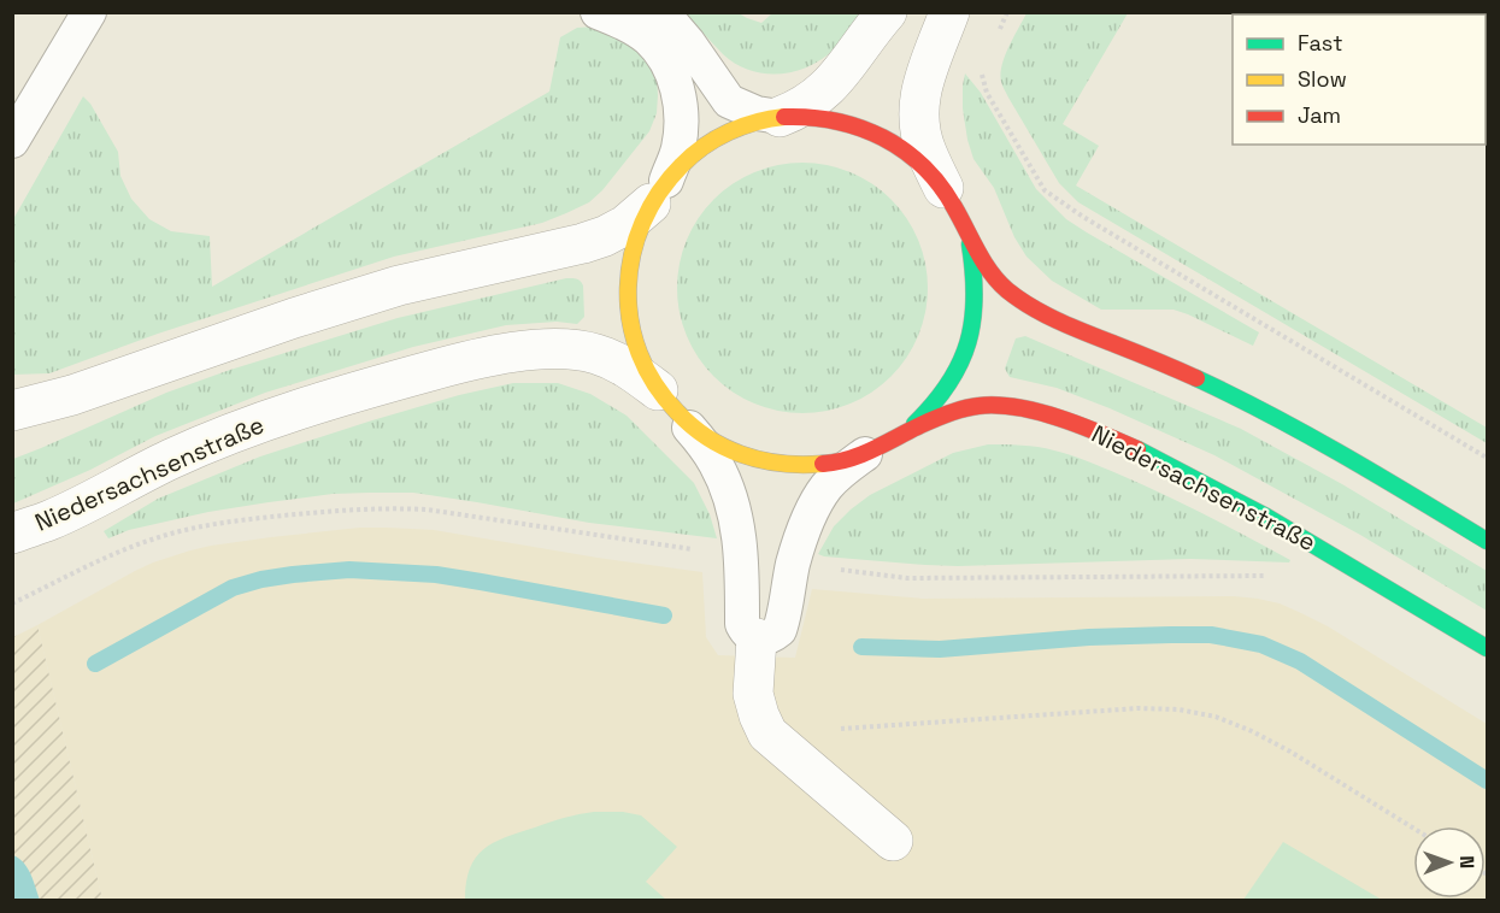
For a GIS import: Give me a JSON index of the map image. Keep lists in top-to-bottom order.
{
  "streets": {
    "main road": ["Niedersachsenstraße"]
  },
  "legend": ["Fast", "Slow", "Jam"],
  "north": "right"
}
